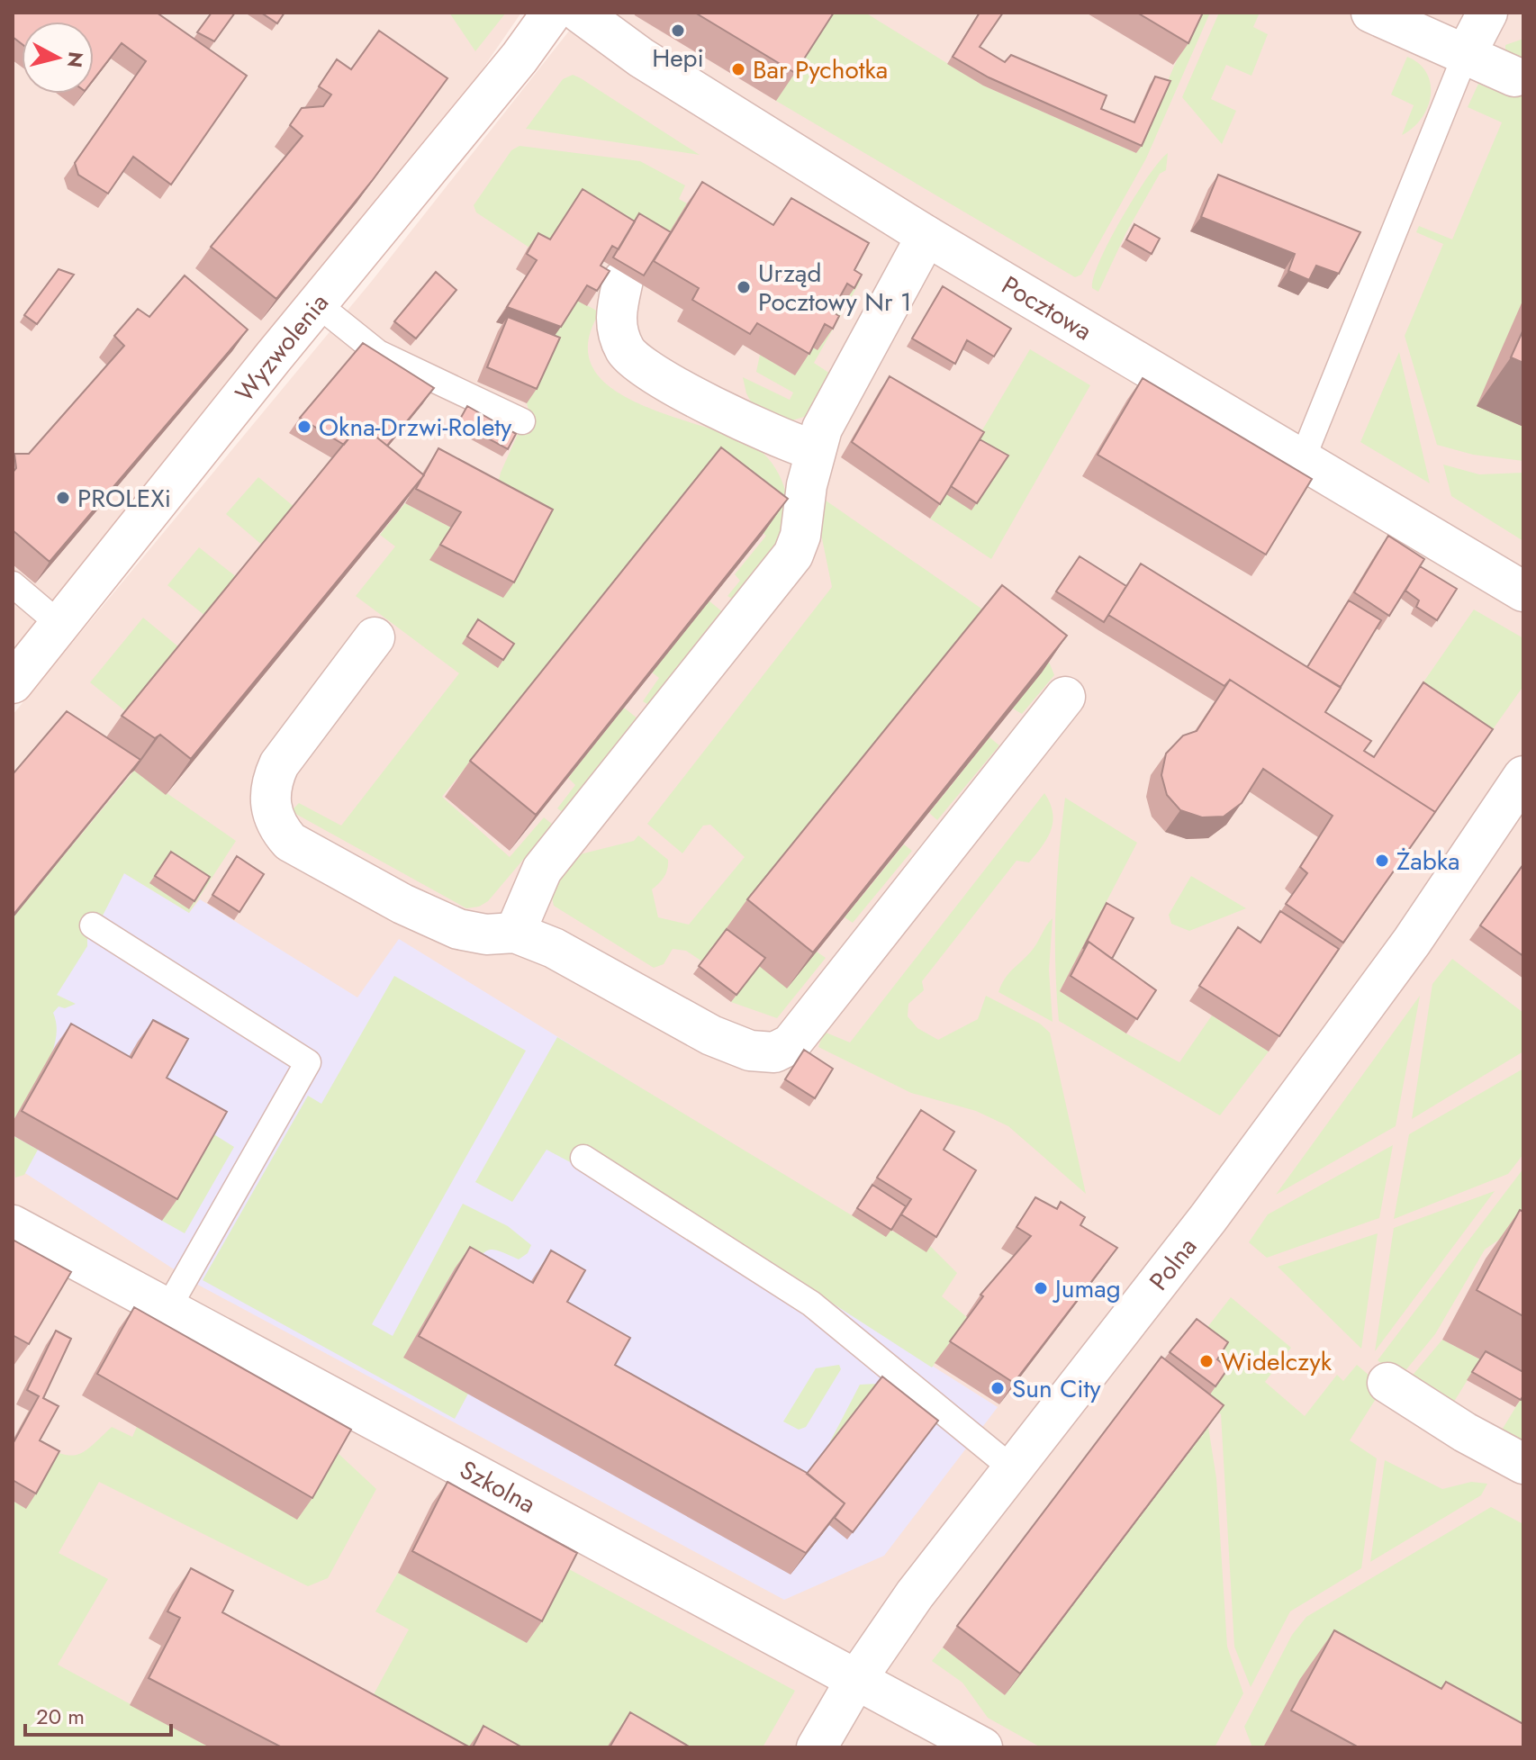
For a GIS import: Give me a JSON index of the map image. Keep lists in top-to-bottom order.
{
  "streets": {
    "street": [
      "Pocztowa",
      "Wyzwolenia",
      "Polna",
      "Szkolna"
    ]
  },
  "crossings": [
    ["Polna", "Szkolna"]
  ],
  "places": [
    "Hepi",
    "Bar Pychotka",
    "Urząd Pocztowy Nr 1",
    "Okna-Drzwi-Rolety",
    "PROLEXi",
    "Żabka",
    "Jumag",
    "Widelczyk",
    "Sun City"
  ],
  "scale_bar": "20 m",
  "north": "right"
}
